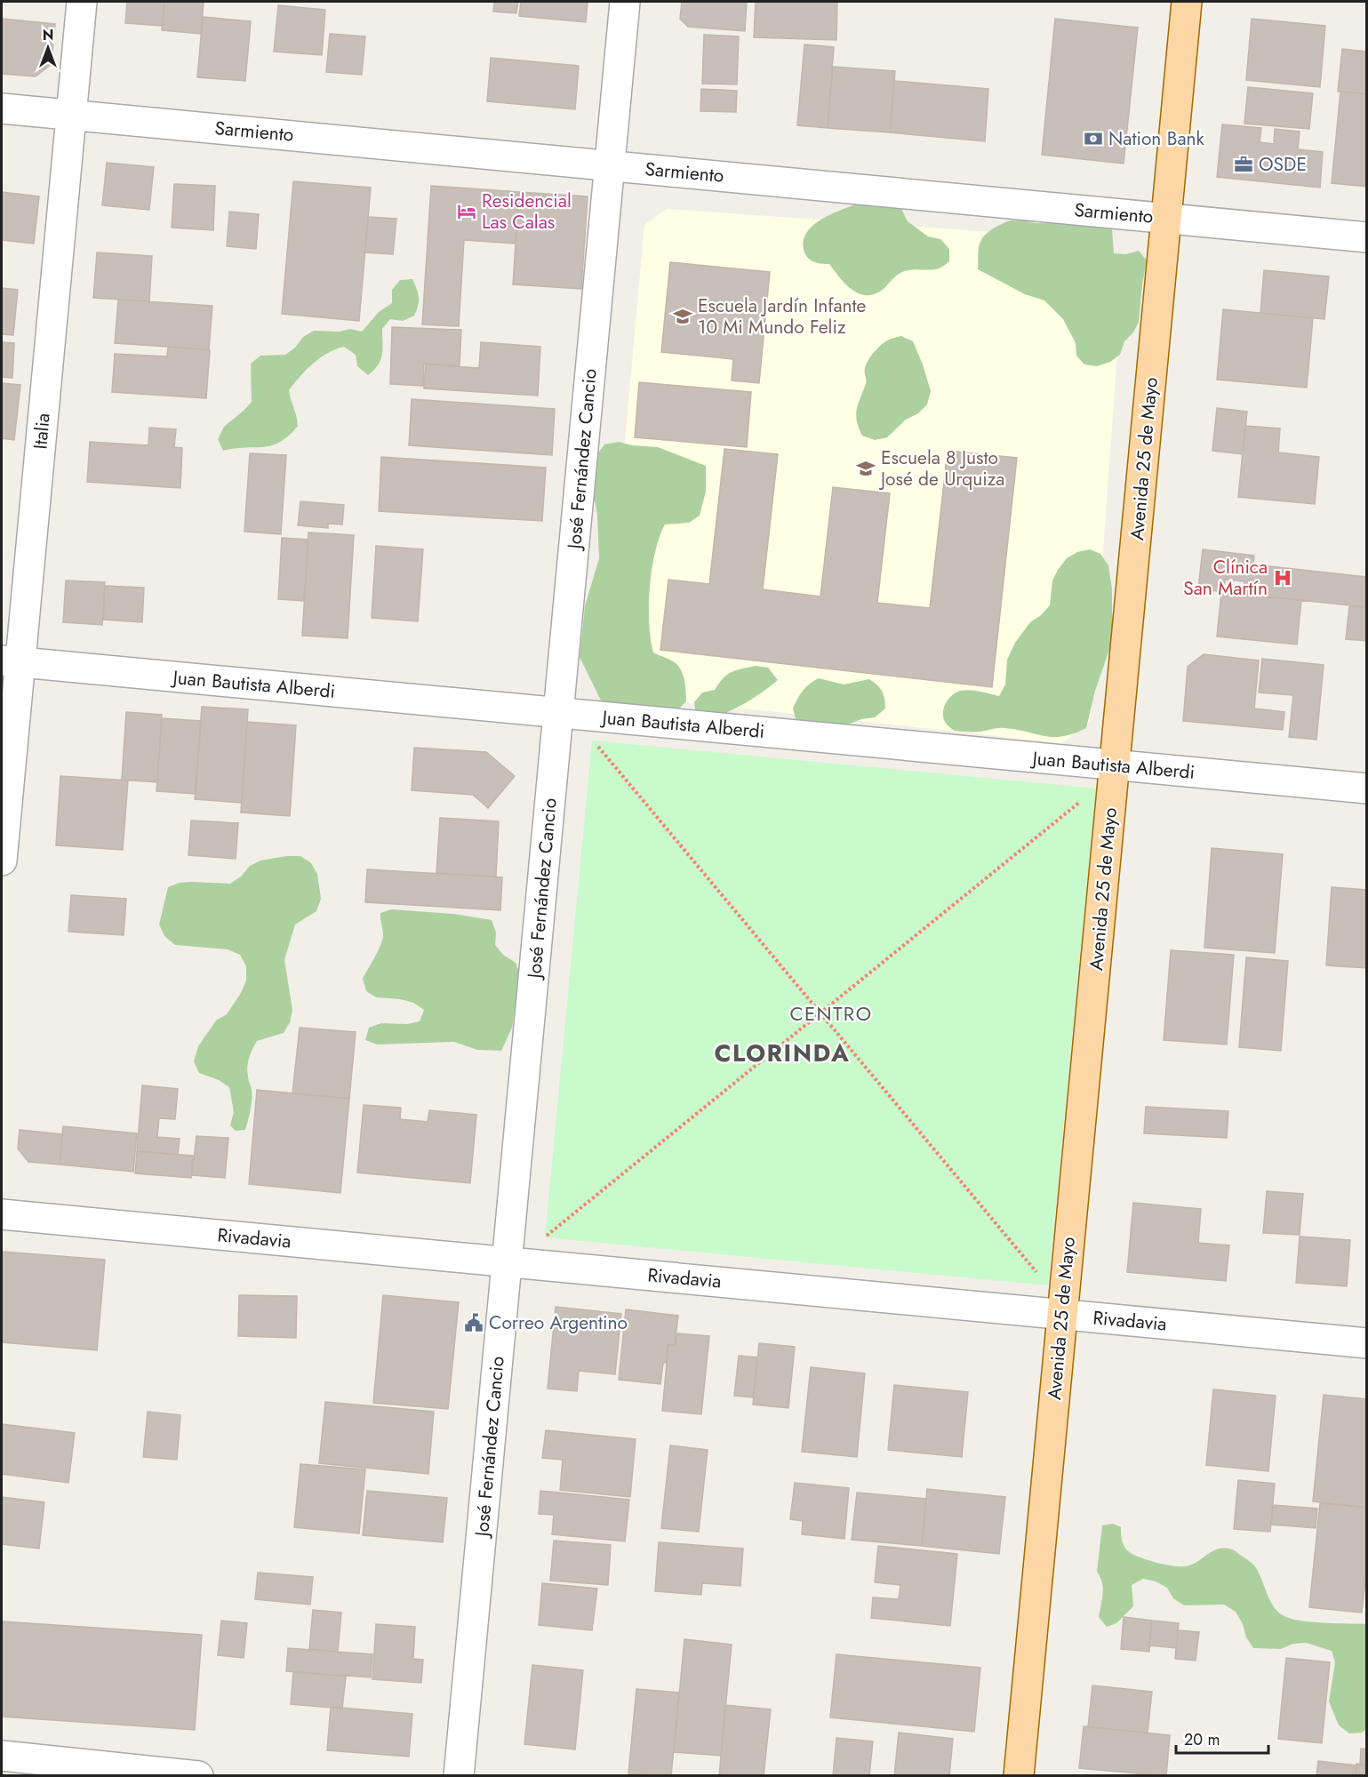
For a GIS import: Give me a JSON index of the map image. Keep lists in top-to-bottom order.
{
  "streets": {
    "main road": ["Avenida 25 de Mayo"],
    "street": [
      "Sarmiento",
      "Italia",
      "José Fernández Cancio",
      "Juan Bautista Alberdi",
      "Rivadavia"
    ]
  },
  "crossings": [
    ["Sarmiento", "Italia"],
    ["Sarmiento", "José Fernández Cancio"],
    ["Sarmiento", "Avenida 25 de Mayo"],
    ["Italia", "Juan Bautista Alberdi"],
    ["José Fernández Cancio", "Juan Bautista Alberdi"],
    ["José Fernández Cancio", "Rivadavia"],
    ["Avenida 25 de Mayo", "Juan Bautista Alberdi"],
    ["Avenida 25 de Mayo", "Rivadavia"]
  ],
  "districts": ["CENTRO", "CLORINDA"],
  "places": {
    "bank": ["Nation Bank"],
    "office": ["OSDE"],
    "hotel": ["Residencial Las Calas"],
    "school or university": ["Escuela Jardín Infante 10 Mi Mundo Feliz", "Escuela 8 Justo José de Urquiza"],
    "hospital": ["Clínica San Martín"],
    "public building": ["Correo Argentino"]
  },
  "scale_bar": "20 m",
  "north": "top"
}
